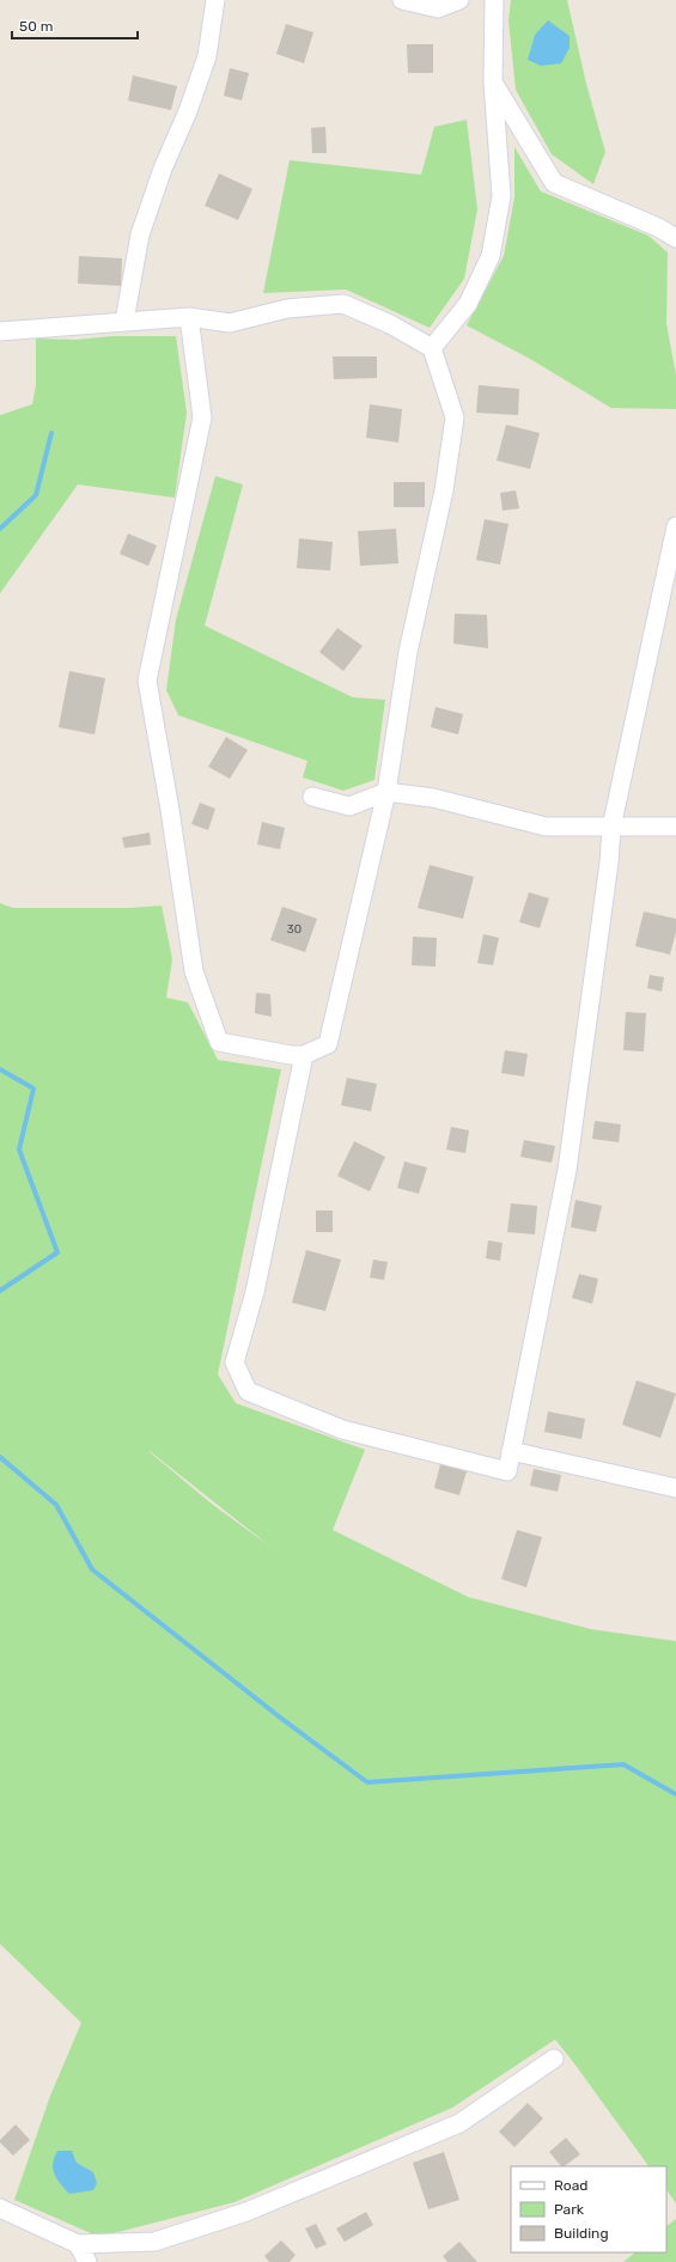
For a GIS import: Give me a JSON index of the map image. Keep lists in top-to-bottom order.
{
  "house_numbers": ["30"],
  "legend": ["Road", "Park", "Building"],
  "scale_bar": "50 m"
}
